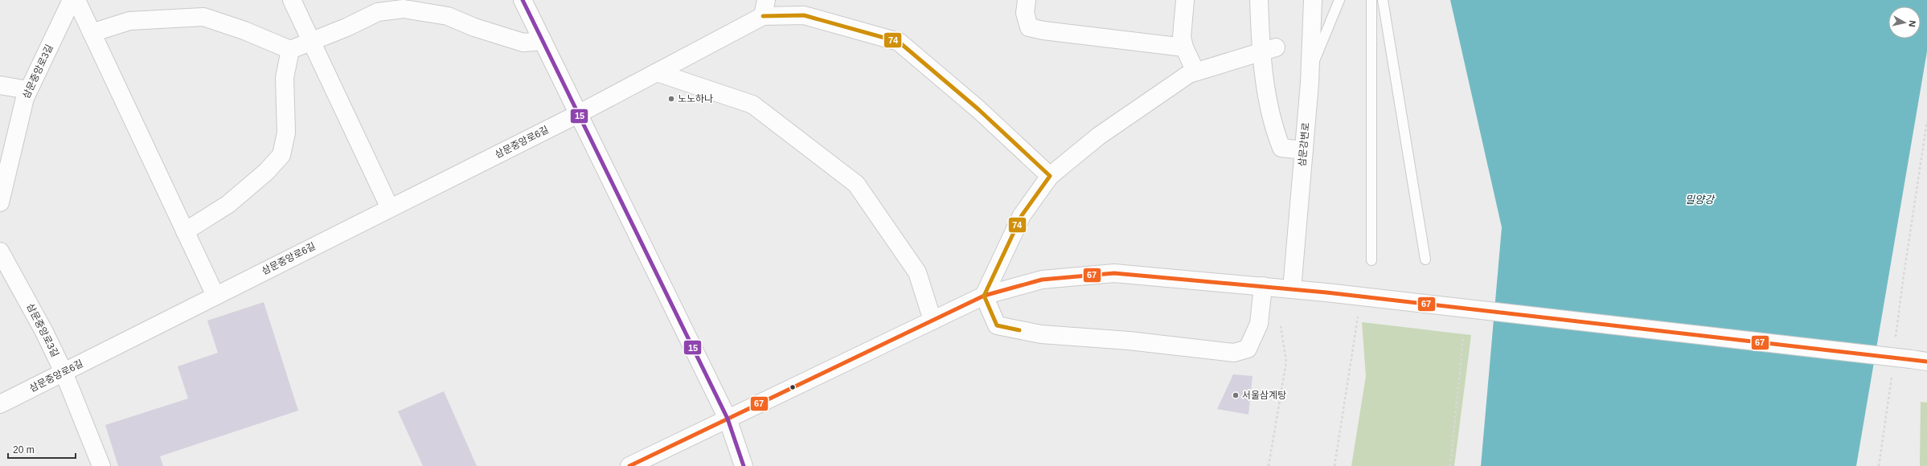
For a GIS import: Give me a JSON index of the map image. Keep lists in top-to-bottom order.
{
  "streets": {
    "street": ["삼문중앙로3길", "삼문중앙로6길", "삼문강변로"]
  },
  "crossings": [
    ["삼문중앙로3길", "삼문중앙로6길"]
  ],
  "water": ["밀양강"],
  "places": ["노노하나", "서울삼계탕"],
  "lines": ["transit line 15", "transit line 74", "transit line 67"],
  "scale_bar": "20 m",
  "north": "right"
}
